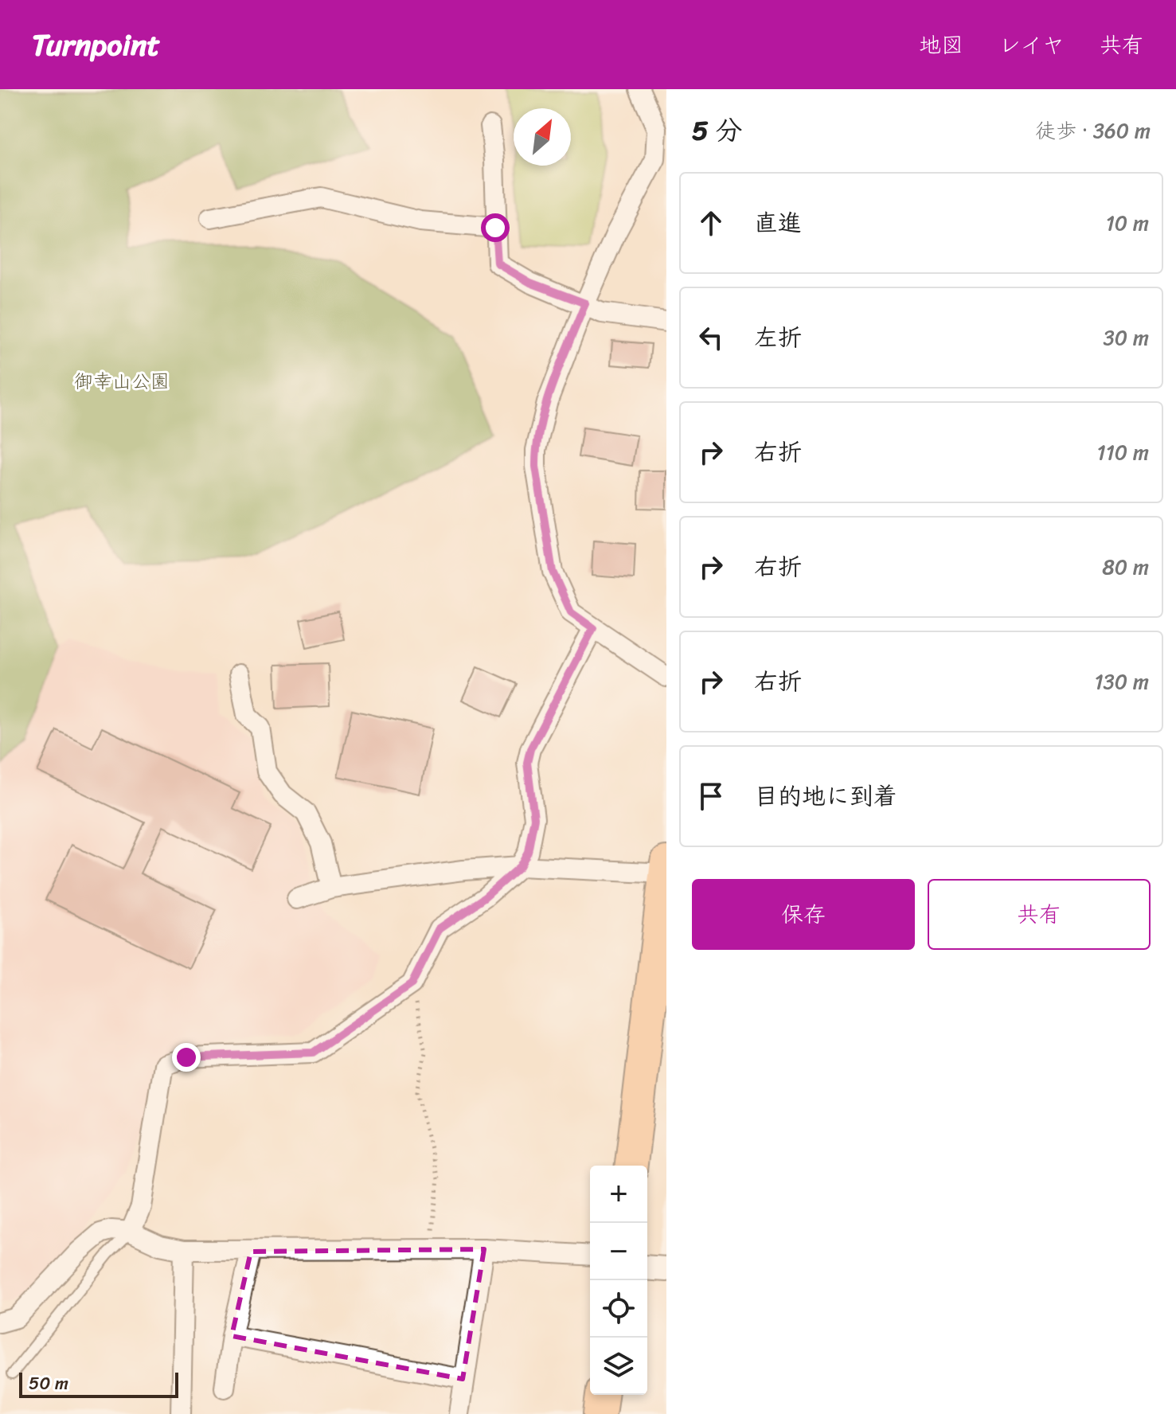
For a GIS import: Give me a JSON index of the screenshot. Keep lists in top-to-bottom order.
{
  "parks": ["御幸山公園"],
  "scale_bar": "50 m",
  "north": "top right",
  "page": {
    "header": "Turnpoint",
    "nav": ["地図", "レイヤ", "共有"],
    "heading": ["5 分", "徒歩 · 360 m"],
    "list": [
      ["直進", "10 m"],
      ["左折", "30 m"],
      ["右折", "110 m"],
      ["右折", "80 m"],
      ["右折", "130 m"],
      "目的地に到着"
    ],
    "buttons": ["保存", "共有"],
    "map_buttons": ["+", "−"],
    "scale": "50 m"
  }
}
